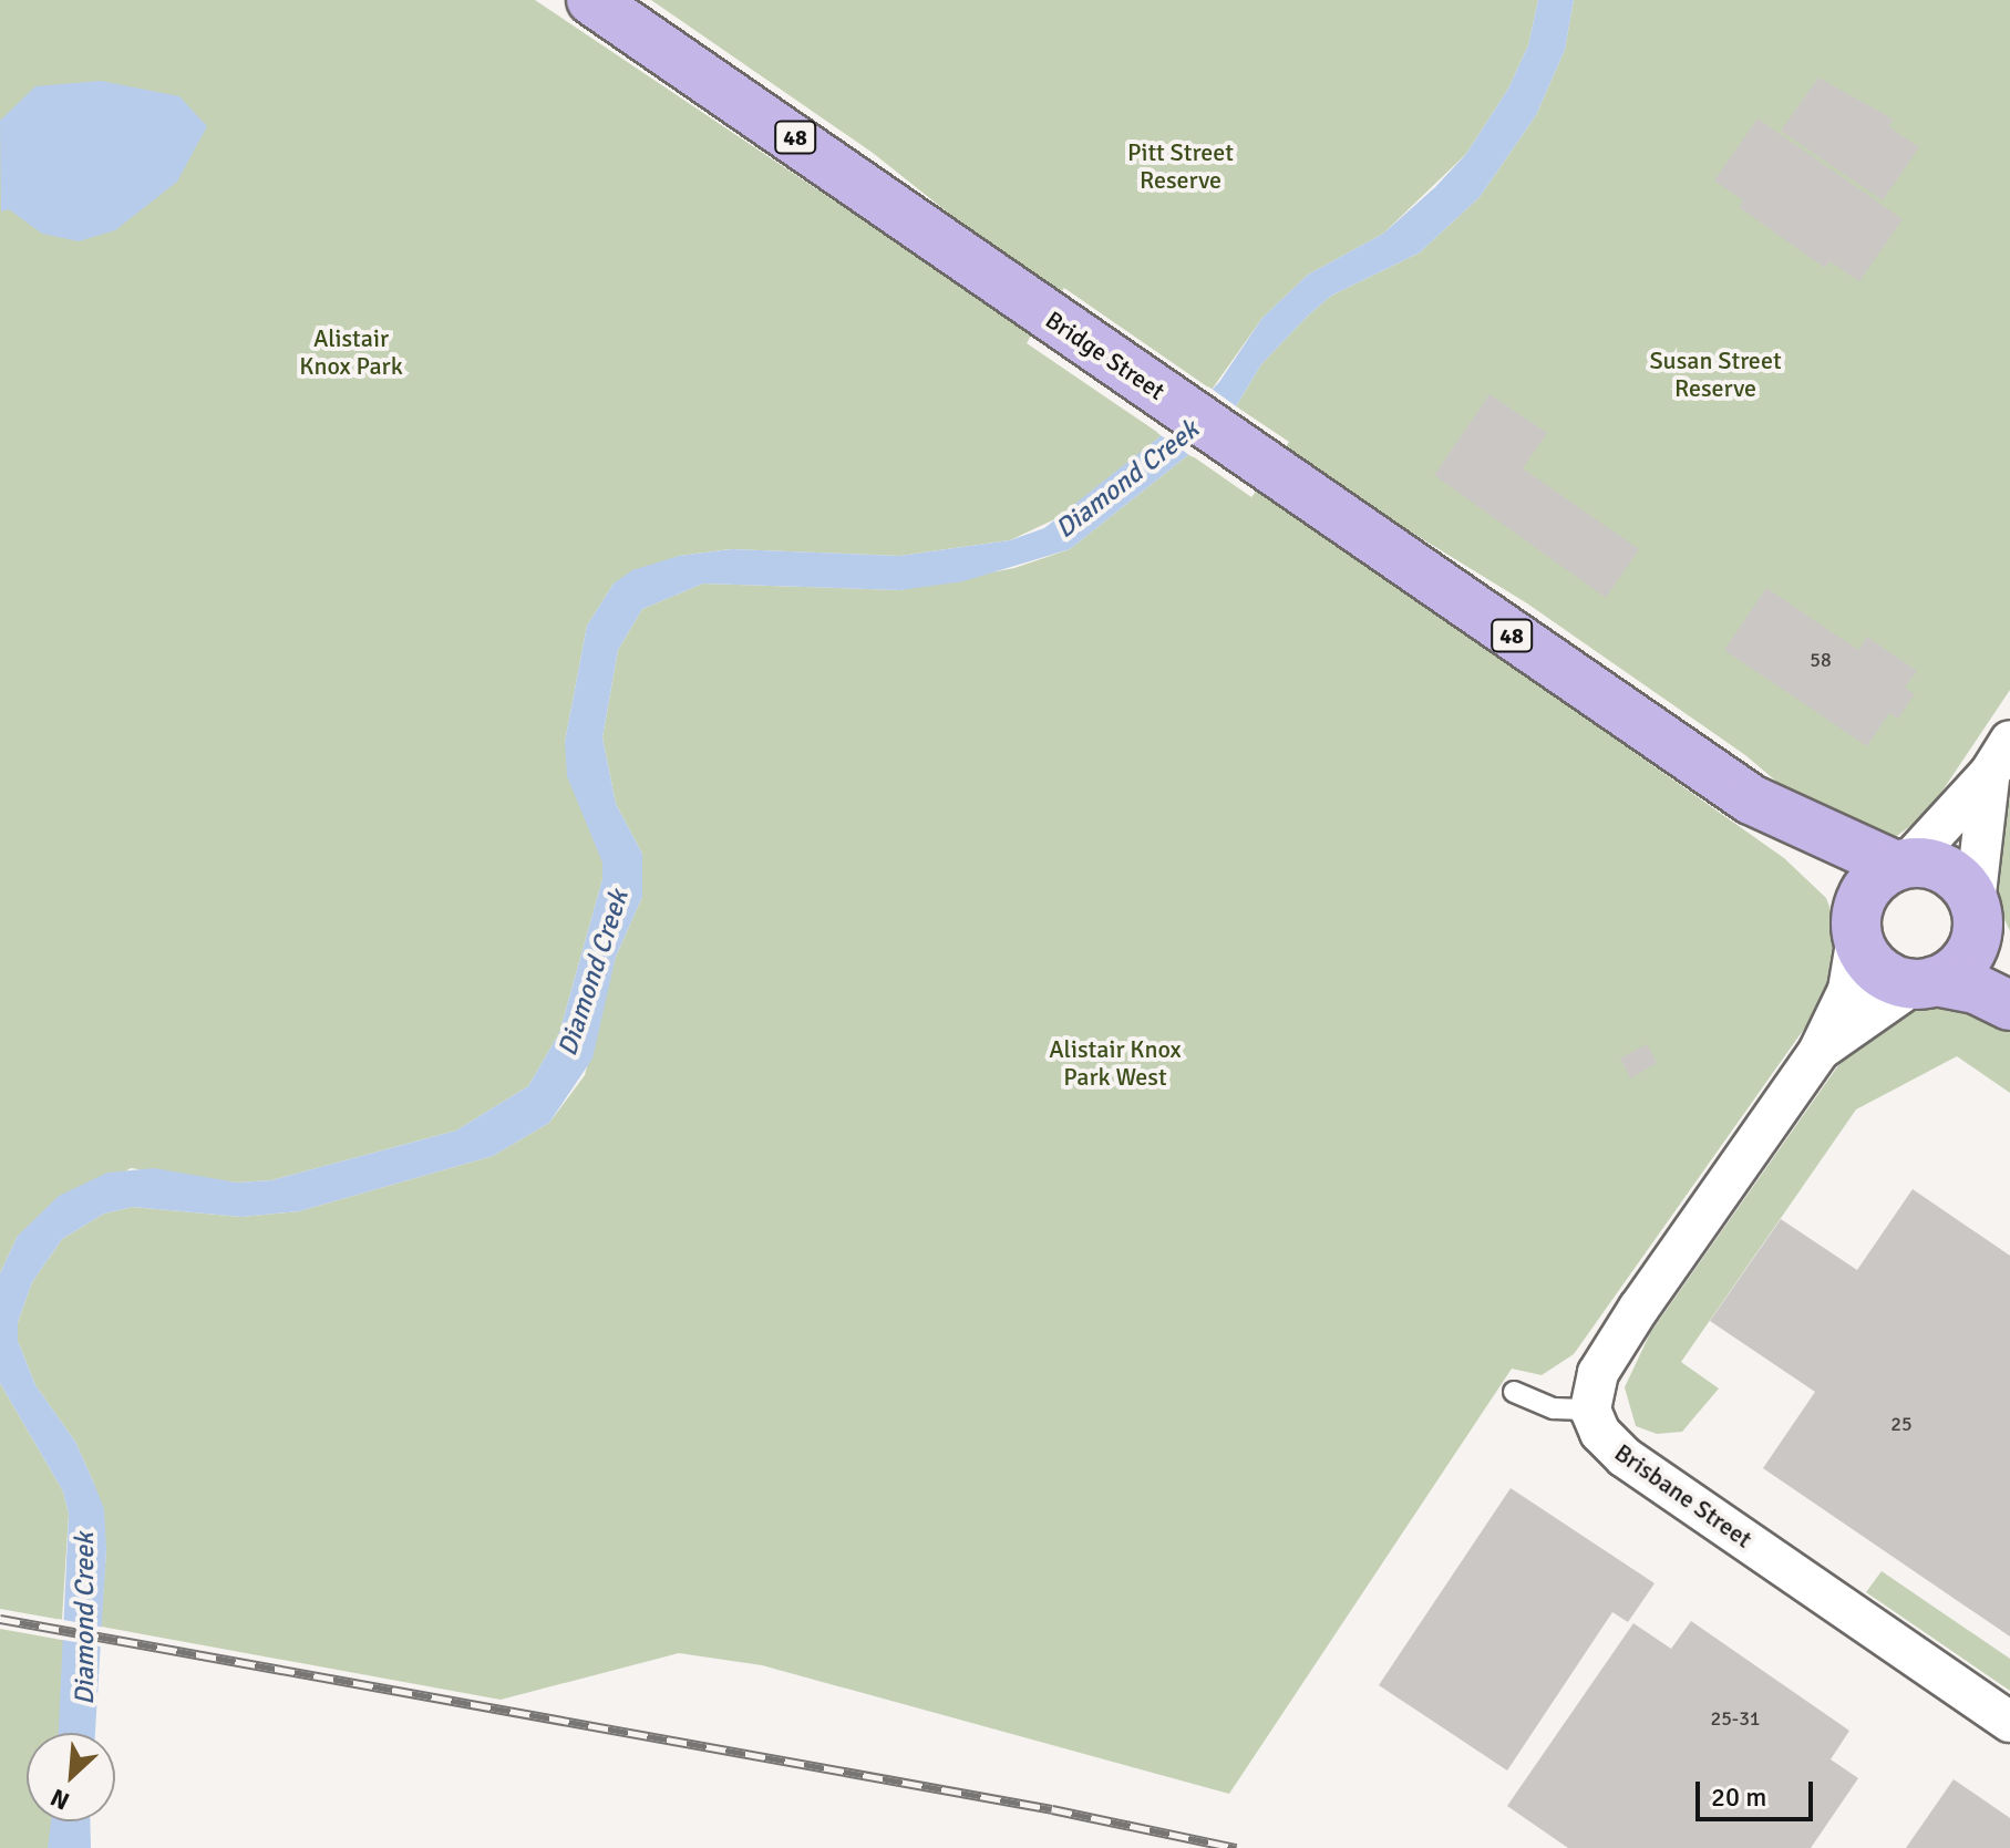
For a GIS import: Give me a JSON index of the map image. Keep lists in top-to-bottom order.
{
  "streets": {
    "main road": ["48", "Bridge Street"],
    "street": ["Brisbane Street"]
  },
  "crossings": [
    ["48", "Bridge Street"]
  ],
  "water": ["Diamond Creek"],
  "parks": [
    "Pitt Street Reserve",
    "Alistair Knox Park",
    "Susan Street Reserve",
    "Alistair Knox Park West"
  ],
  "house_numbers": ["58", "25", "25-31"],
  "scale_bar": "20 m",
  "north": "bottom left"
}
